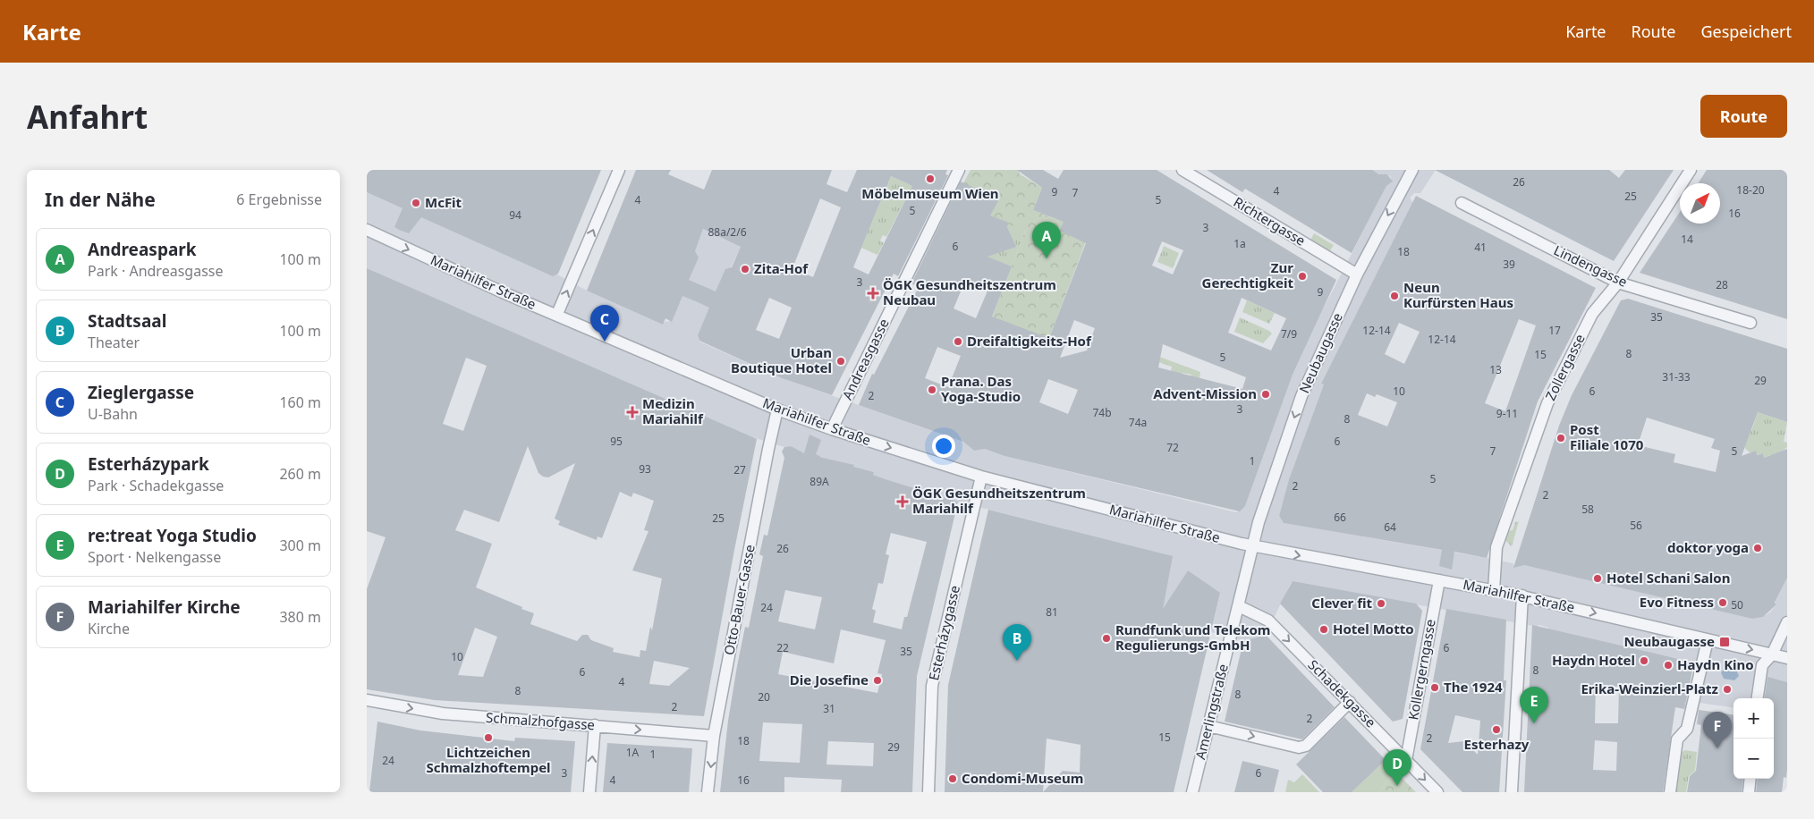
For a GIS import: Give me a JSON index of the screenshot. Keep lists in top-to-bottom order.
{
  "streets": {
    "street": [
      "Richtergasse",
      "Lindengasse",
      "Mariahilfer Straße",
      "Neubaugasse",
      "Andreasgasse",
      "Zollergasse",
      "Otto-Bauer-Gasse",
      "Esterházygasse",
      "Kollergerngasse",
      "Schadekgasse",
      "Amerlingstraße",
      "Schmalzhofgasse"
    ]
  },
  "crossings": [
    ["Richtergasse", "Neubaugasse"],
    ["Lindengasse", "Zollergasse"],
    ["Mariahilfer Straße", "Neubaugasse"],
    ["Mariahilfer Straße", "Andreasgasse"],
    ["Mariahilfer Straße", "Zollergasse"],
    ["Mariahilfer Straße", "Otto-Bauer-Gasse"],
    ["Mariahilfer Straße", "Esterházygasse"],
    ["Mariahilfer Straße", "Kollergerngasse"],
    ["Neubaugasse", "Schadekgasse"],
    ["Neubaugasse", "Amerlingstraße"],
    ["Otto-Bauer-Gasse", "Schmalzhofgasse"],
    ["Kollergerngasse", "Schadekgasse"],
    ["Schadekgasse", "Amerlingstraße"]
  ],
  "one_way": [
    "Mariahilfer Straße",
    "Neubaugasse",
    "Schadekgasse",
    "Schmalzhofgasse"
  ],
  "places": {
    "other": [
      "Möbelmuseum Wien",
      "McFit",
      "Zita-Hof",
      "Zur Gerechtigkeit",
      "Neun Kurfürsten Haus",
      "Dreifaltigkeits-Hof",
      "Urban Boutique Hotel",
      "Prana. Das Yoga-Studio",
      "Advent-Mission",
      "Post Filiale 1070",
      "doktor yoga",
      "Hotel Schani Salon",
      "Evo Fitness",
      "Clever fit",
      "Hotel Motto",
      "Rundfunk und Telekom Regulierungs-GmbH",
      "Haydn Hotel",
      "Haydn Kino",
      "Die Josefine",
      "The 1924",
      "Erika-Weinzierl-Platz",
      "Esterhazy",
      "Lichtzeichen Schmalzhoftempel",
      "Condomi-Museum"
    ],
    "health": ["ÖGK Gesundheitszentrum Neubau", "Medizin Mariahilf", "ÖGK Gesundheitszentrum Mariahilf"],
    "transit": ["Neubaugasse"]
  },
  "house_numbers": [
    "26",
    "18-20",
    "4",
    "9",
    "7",
    "25",
    "4",
    "5",
    "5",
    "16",
    "94",
    "3",
    "88a/2/6",
    "14",
    "1a",
    "6",
    "41",
    "18",
    "39",
    "3",
    "28",
    "9",
    "35",
    "12-14",
    "17",
    "7/9",
    "12-14",
    "8",
    "15",
    "5",
    "13",
    "31-33",
    "29",
    "10",
    "6",
    "2",
    "3",
    "74b",
    "9-11",
    "8",
    "74a",
    "95",
    "6",
    "72",
    "7",
    "5",
    "1",
    "93",
    "27",
    "5",
    "89A",
    "2",
    "2",
    "58",
    "66",
    "25",
    "56",
    "64",
    "26",
    "50",
    "24",
    "81",
    "22",
    "6",
    "35",
    "10",
    "8",
    "6",
    "4",
    "8",
    "8",
    "20",
    "2",
    "31",
    "2",
    "15",
    "2",
    "18",
    "29",
    "1A",
    "1",
    "24",
    "3",
    "6",
    "4",
    "16"
  ],
  "north": "top right",
  "page": {
    "header": "Karte",
    "nav": ["Karte", "Route", "Gespeichert"],
    "buttons": "Route",
    "title": "Anfahrt",
    "heading": ["In der Nähe", "6 Ergebnisse"],
    "pins": [
      "A",
      "C",
      "B",
      "E",
      "F",
      "D"
    ],
    "list": [
      {
        "mark": "A",
        "name": "Andreaspark",
        "note": "Park · Andreasgasse",
        "value": "100 m"
      },
      {
        "mark": "B",
        "name": "Stadtsaal",
        "note": "Theater",
        "value": "100 m"
      },
      {
        "mark": "C",
        "name": "Zieglergasse",
        "note": "U-Bahn",
        "value": "160 m"
      },
      {
        "mark": "D",
        "name": "Esterházypark",
        "note": "Park · Schadekgasse",
        "value": "260 m"
      },
      {
        "mark": "E",
        "name": "re:treat Yoga Studio",
        "note": "Sport · Nelkengasse",
        "value": "300 m"
      },
      {
        "mark": "F",
        "name": "Mariahilfer Kirche",
        "note": "Kirche",
        "value": "380 m"
      }
    ],
    "map_buttons": ["+", "−"]
  }
}
